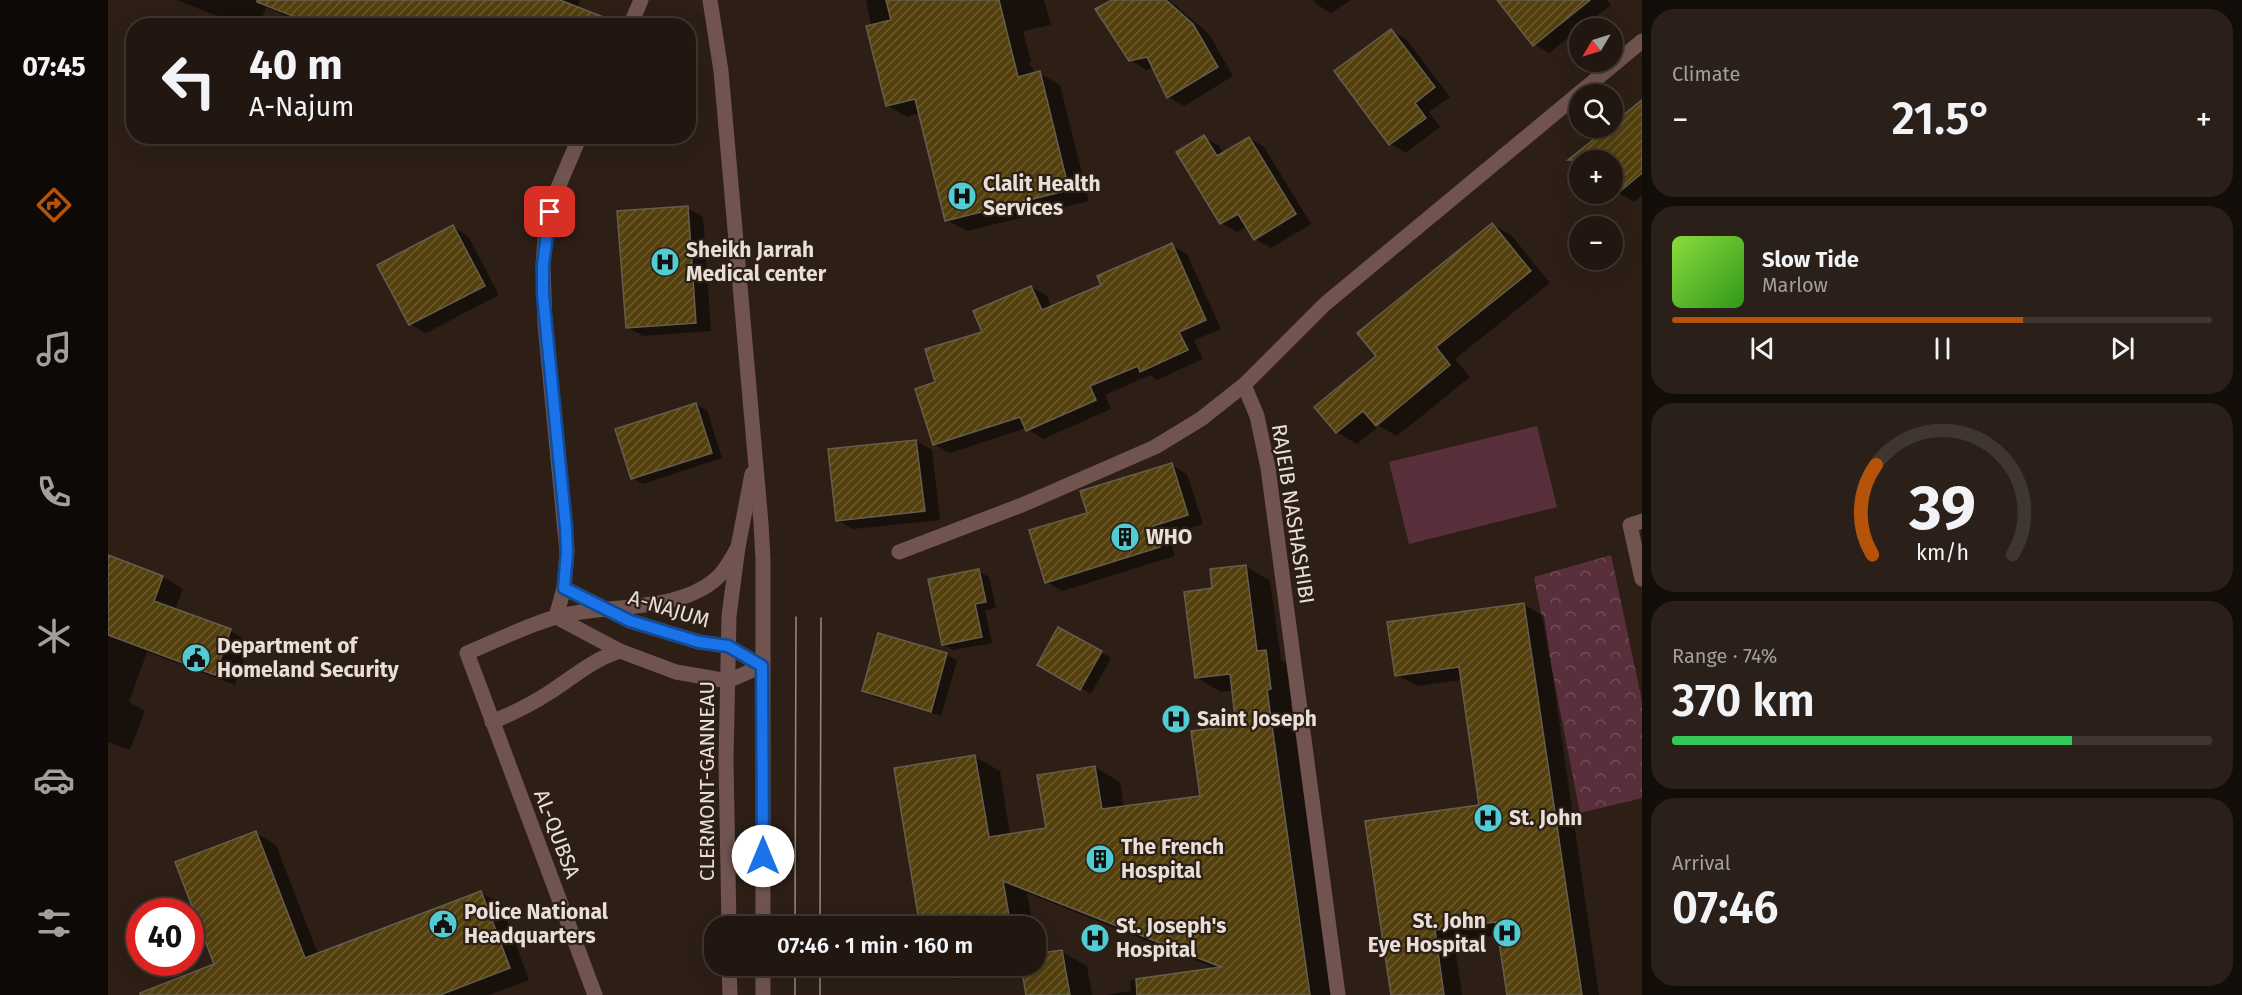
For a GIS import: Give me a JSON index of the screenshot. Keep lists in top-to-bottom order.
{
  "streets": {
    "street": [
      "RAJEIB NASHASHIBI",
      "A-NAJUM",
      "CLERMONT-GANNEAU",
      "AL-QUBSA"
    ]
  },
  "crossings": [
    ["A-NAJUM", "CLERMONT-GANNEAU"],
    ["A-NAJUM", "AL-QUBSA"],
    ["CLERMONT-GANNEAU", "AL-QUBSA"]
  ],
  "places": {
    "hospital": [
      "Clalit Health Services",
      "Sheikh Jarrah Medical center",
      "Saint Joseph",
      "St. John",
      "St. John Eye Hospital",
      "St. Joseph's Hospital"
    ],
    "building": ["WHO", "The French Hospital"],
    "public building": ["Department of Homeland Security", "Police National Headquarters"]
  },
  "north": "bottom left",
  "page": {
    "tabs": "07:45",
    "tile": [
      "Climate",
      ["Range · 74%", "370 km"],
      ["Arrival", "07:46"]
    ],
    "map_buttons": ["+", "−"],
    "turn": ["40 m", "A-Najum"],
    "heat": ["−", "21.5°", "+"],
    "song": ["Slow Tide", "Marlow"],
    "limit": "40",
    "trip": "07:46 · 1 min · 160 m",
    "gauge": ["39", "km/h"]
  }
}
